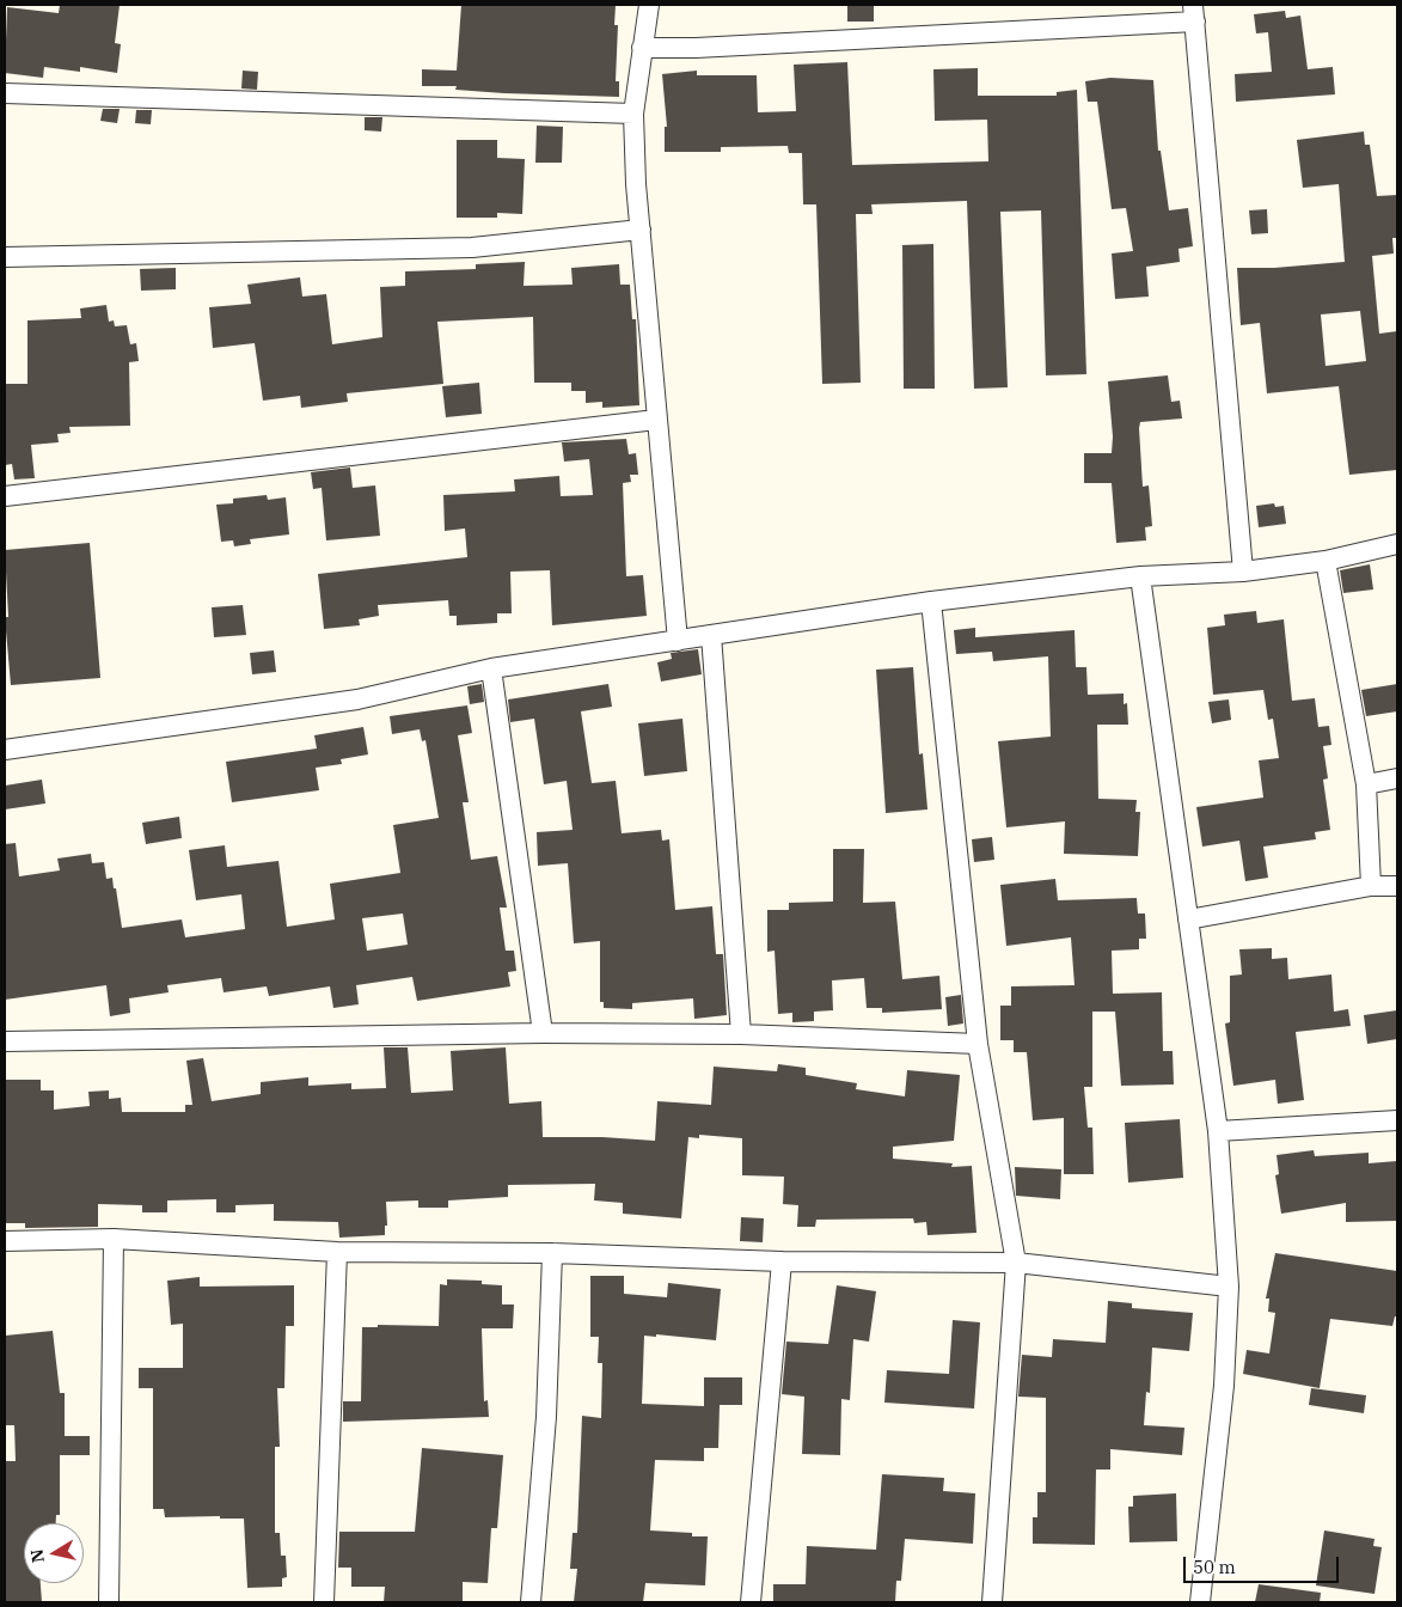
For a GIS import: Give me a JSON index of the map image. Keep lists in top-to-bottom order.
{
  "scale_bar": "50 m",
  "north": "left"
}
